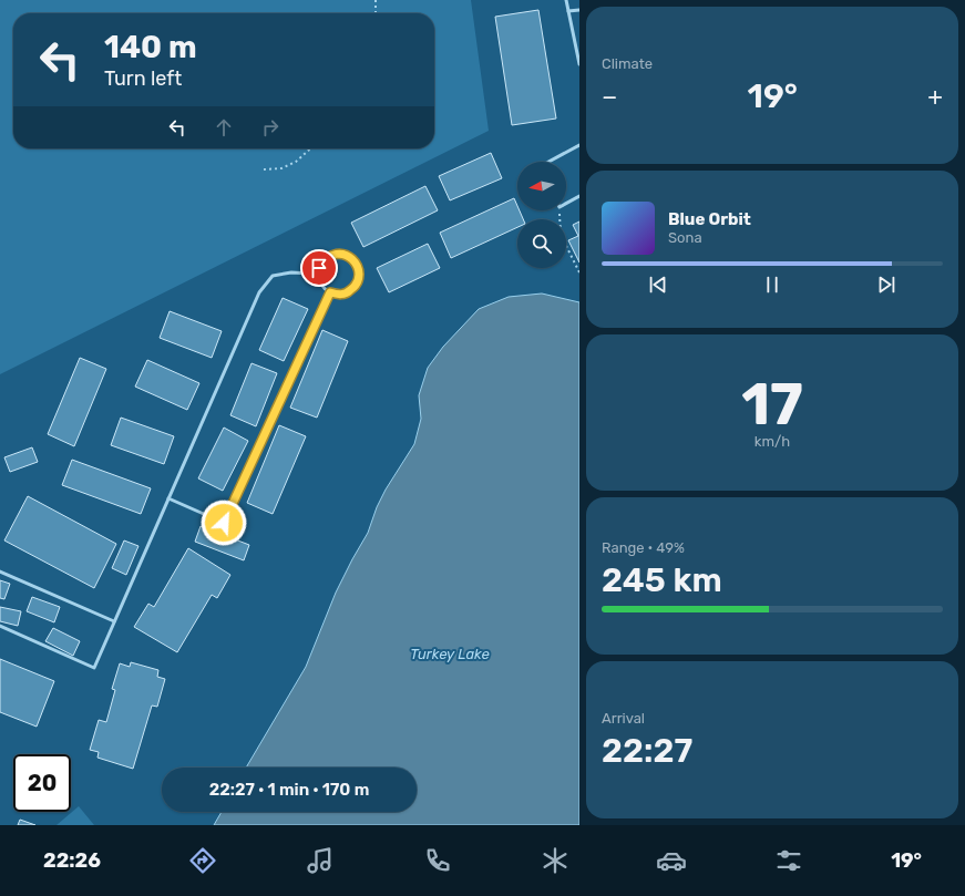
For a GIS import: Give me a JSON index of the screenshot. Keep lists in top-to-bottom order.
{
  "water": ["Turkey Lake"],
  "north": "left",
  "page": {
    "tile": [
      "Climate",
      ["17", "km/h"],
      ["Range · 49%", "245 km"],
      ["Arrival", "22:27"]
    ],
    "turn": ["140 m", "Turn left"],
    "heat": ["−", "19°", "+"],
    "song": ["Blue Orbit", "Sona"],
    "limit": "20",
    "trip": "22:27 · 1 min · 170 m",
    "tabs": ["22:26", "19°"]
  }
}
